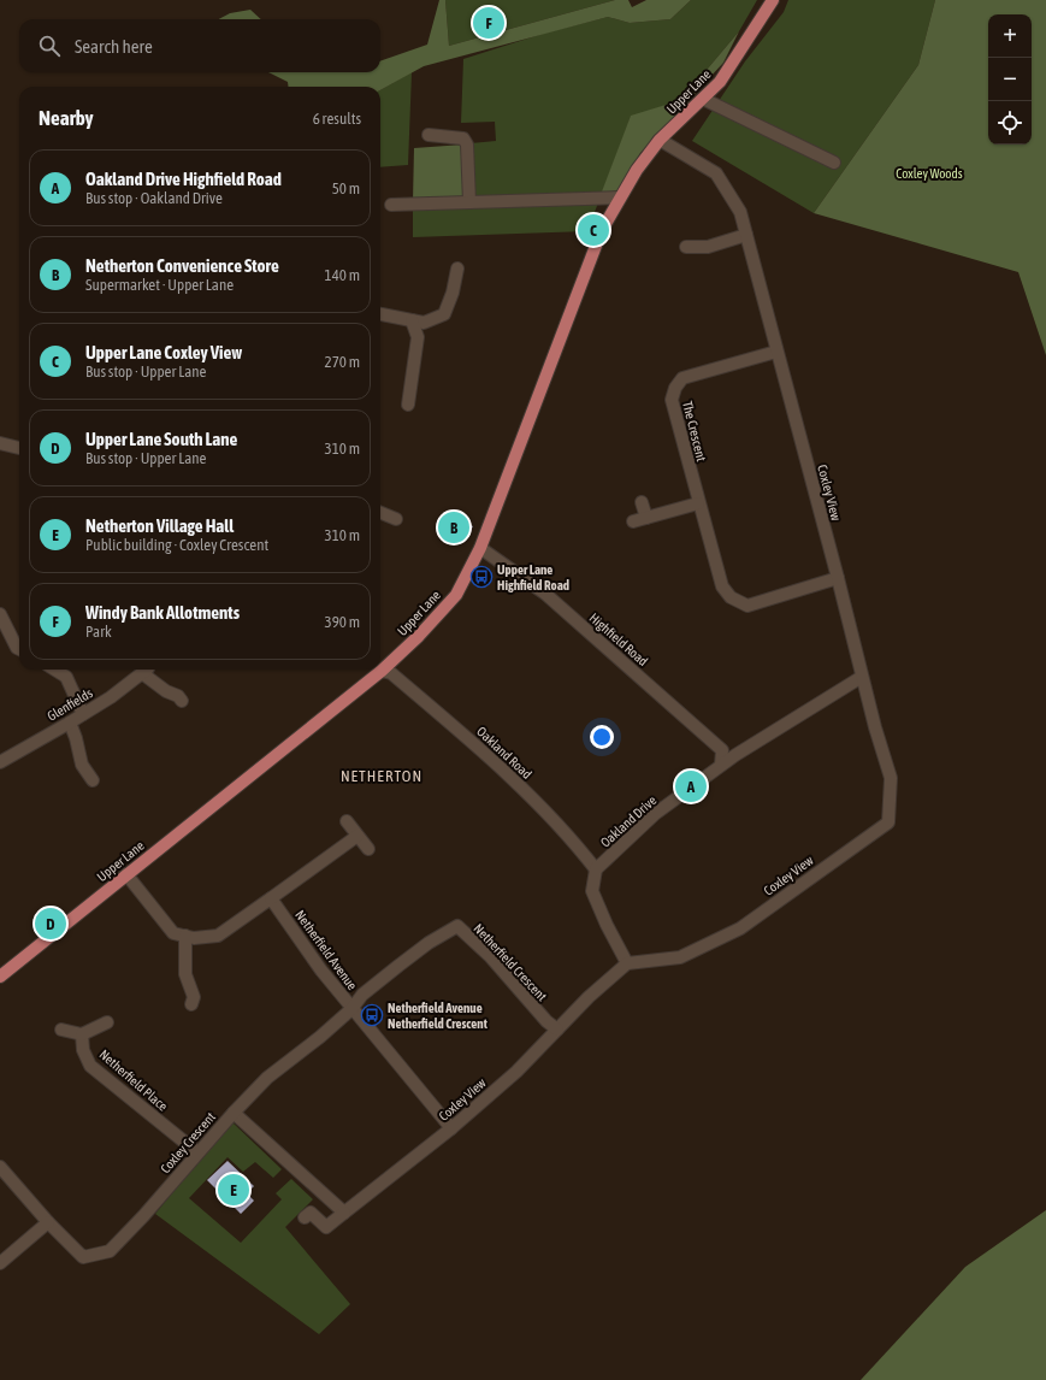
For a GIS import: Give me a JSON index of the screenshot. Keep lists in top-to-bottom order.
{
  "streets": {
    "main road": ["Upper Lane"],
    "street": [
      "The Crescent",
      "Coxley View",
      "Highfield Road",
      "Glenfields",
      "Oakland Road",
      "Oakland Drive",
      "Netherfield Avenue",
      "Netherfield Crescent",
      "Netherfield Place",
      "Coxley Crescent"
    ]
  },
  "crossings": [
    ["Upper Lane", "Coxley View"],
    ["Upper Lane", "Highfield Road"],
    ["Upper Lane", "Oakland Road"],
    ["The Crescent", "Coxley View"],
    ["Coxley View", "Oakland Drive"],
    ["Coxley View", "Netherfield Avenue"],
    ["Coxley View", "Netherfield Crescent"],
    ["Highfield Road", "Oakland Drive"],
    ["Oakland Road", "Oakland Drive"],
    ["Netherfield Avenue", "Netherfield Crescent"],
    ["Netherfield Avenue", "Coxley Crescent"],
    ["Netherfield Crescent", "Coxley Crescent"],
    ["Netherfield Place", "Coxley Crescent"]
  ],
  "districts": ["NETHERTON"],
  "parks": ["Coxley Woods"],
  "places": {
    "bus stop": ["Upper Lane Highfield Road", "Netherfield Avenue Netherfield Crescent"]
  },
  "page": {
    "pins": [
      "F",
      "C",
      "B",
      "A",
      "D",
      "E"
    ],
    "map_buttons": ["+", "−"],
    "search": "Search here",
    "heading": ["Nearby", "6 results"],
    "list": [
      {
        "mark": "A",
        "name": "Oakland Drive Highfield Road",
        "note": "Bus stop · Oakland Drive",
        "value": "50 m"
      },
      {
        "mark": "B",
        "name": "Netherton Convenience Store",
        "note": "Supermarket · Upper Lane",
        "value": "140 m"
      },
      {
        "mark": "C",
        "name": "Upper Lane Coxley View",
        "note": "Bus stop · Upper Lane",
        "value": "270 m"
      },
      {
        "mark": "D",
        "name": "Upper Lane South Lane",
        "note": "Bus stop · Upper Lane",
        "value": "310 m"
      },
      {
        "mark": "E",
        "name": "Netherton Village Hall",
        "note": "Public building · Coxley Crescent",
        "value": "310 m"
      },
      {
        "mark": "F",
        "name": "Windy Bank Allotments",
        "note": "Park",
        "value": "390 m"
      }
    ]
  }
}
